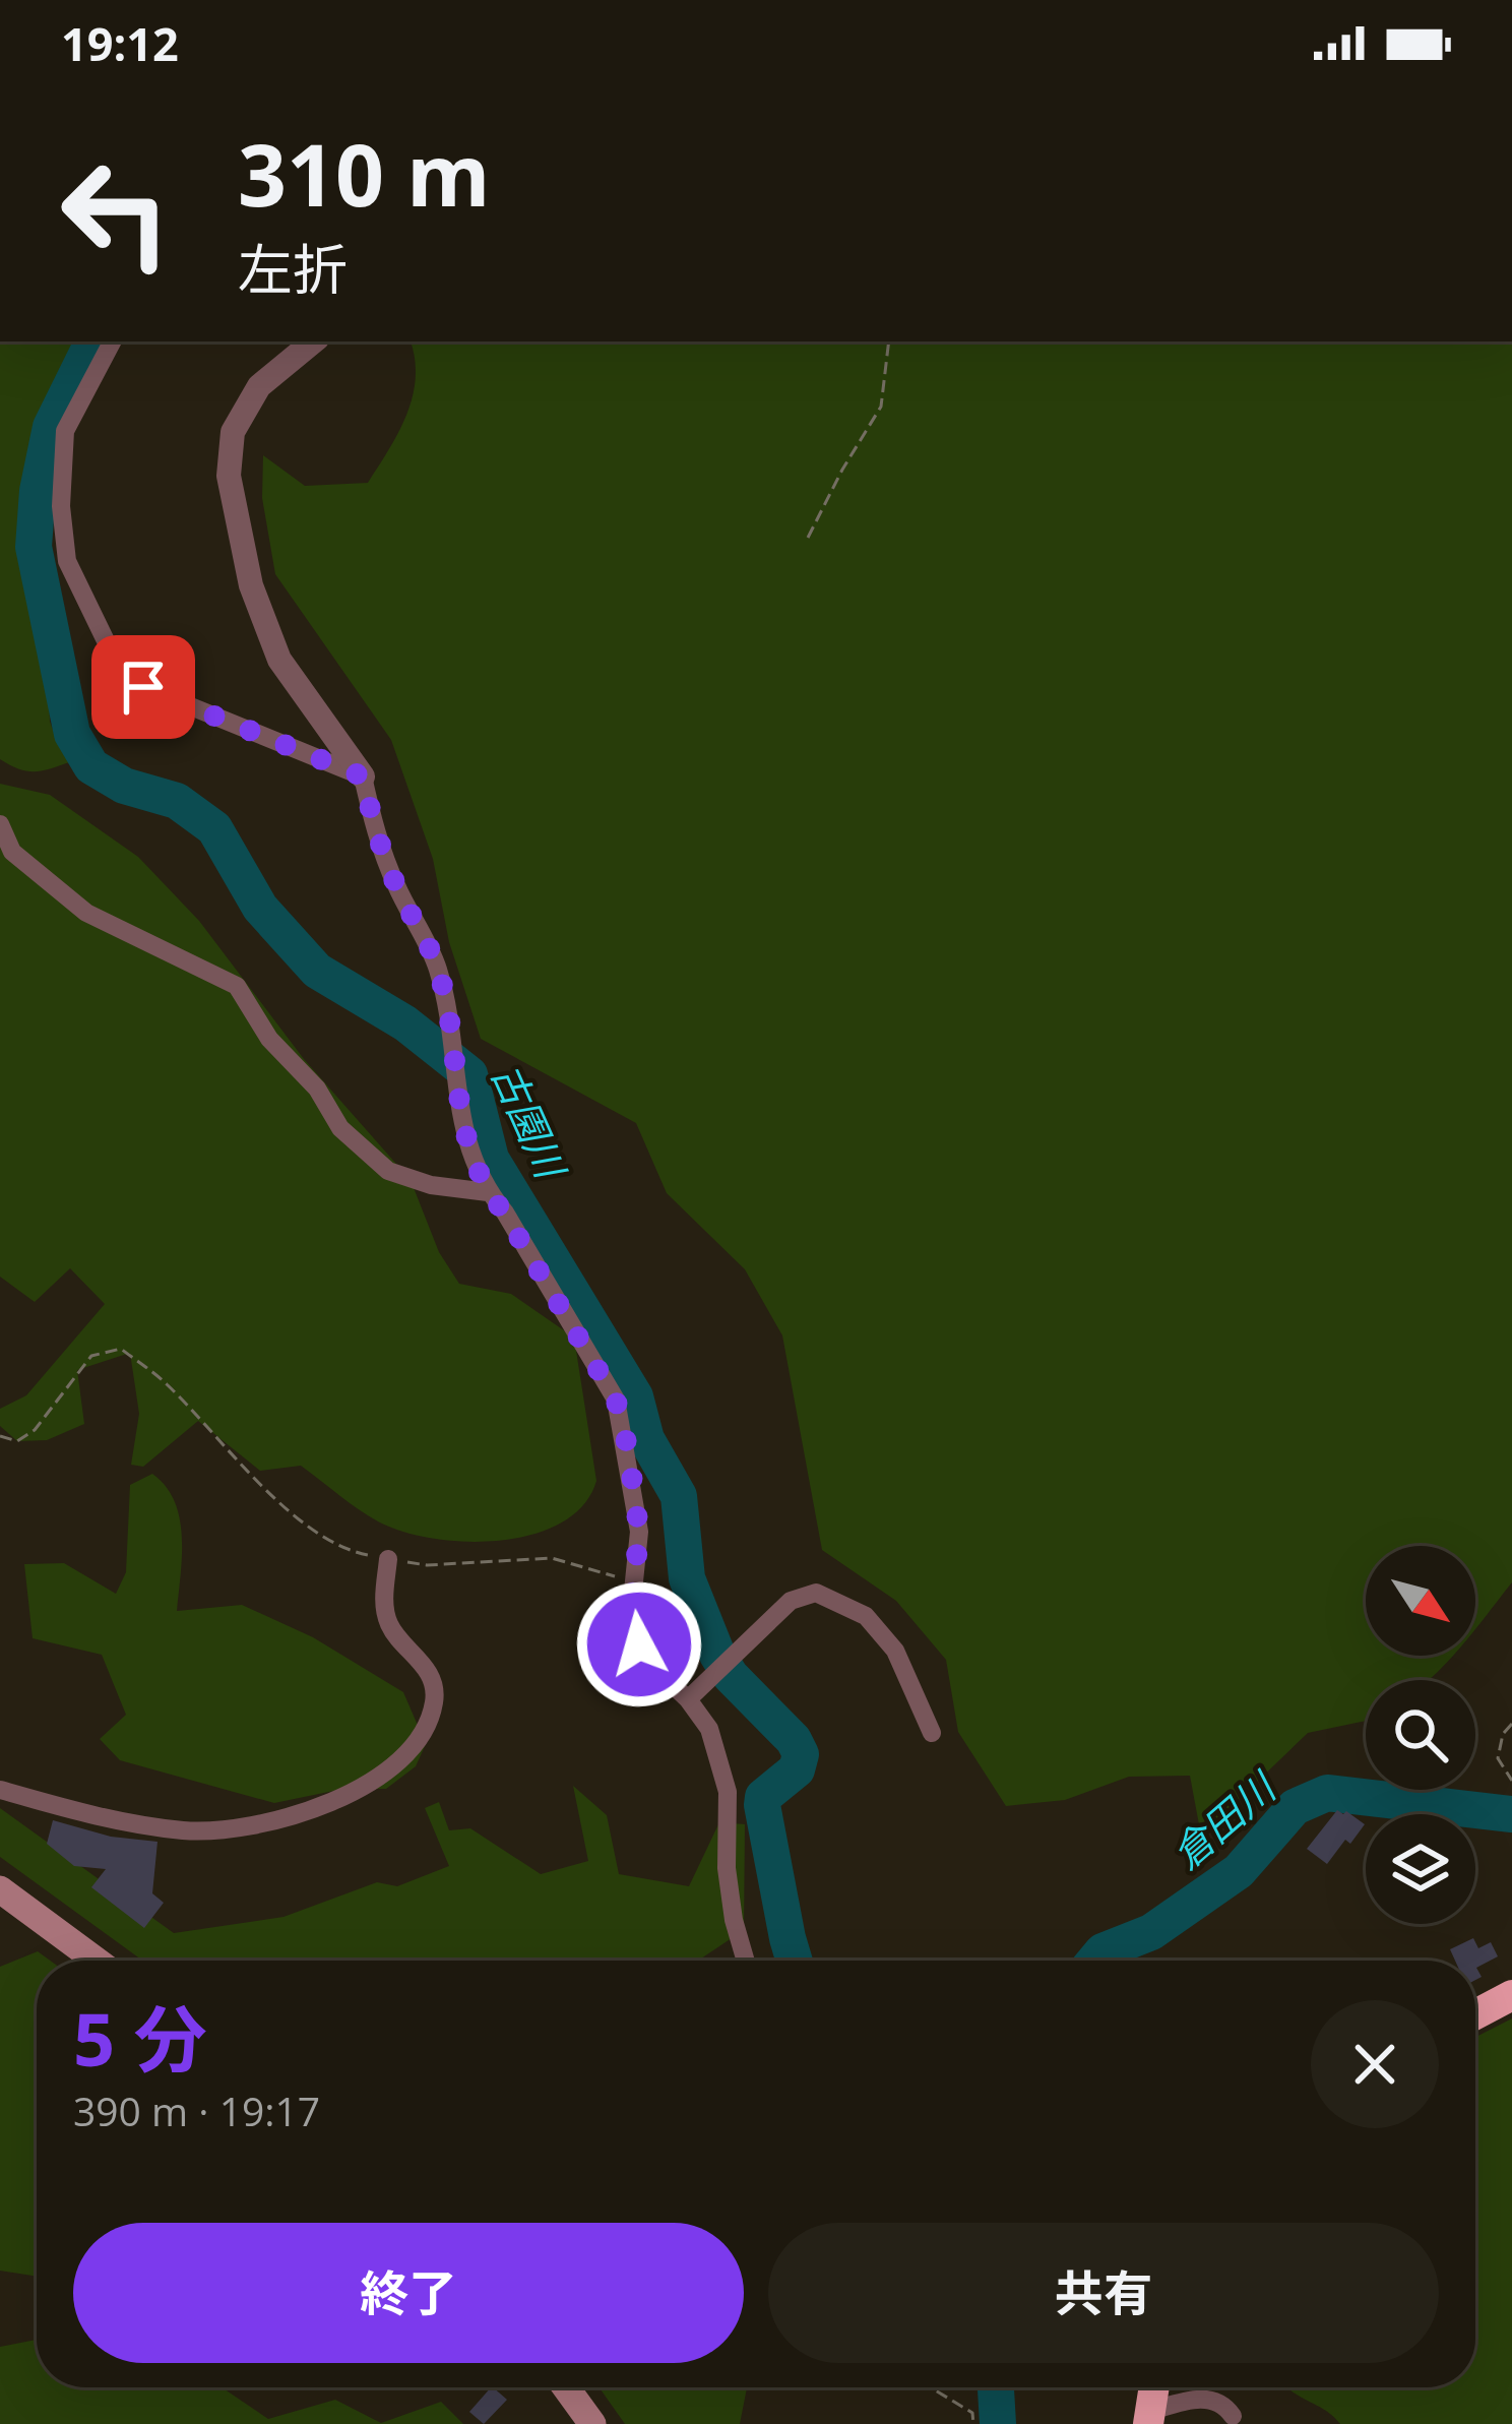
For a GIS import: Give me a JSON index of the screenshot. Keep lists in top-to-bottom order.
{
  "water": ["古園川", "倉田川"],
  "north": "bottom right",
  "page": {
    "status": "19:12",
    "turn": ["310 m", "左折"],
    "heading": ["5 分", "390 m · 19:17"],
    "buttons": ["終了", "共有"]
  }
}
